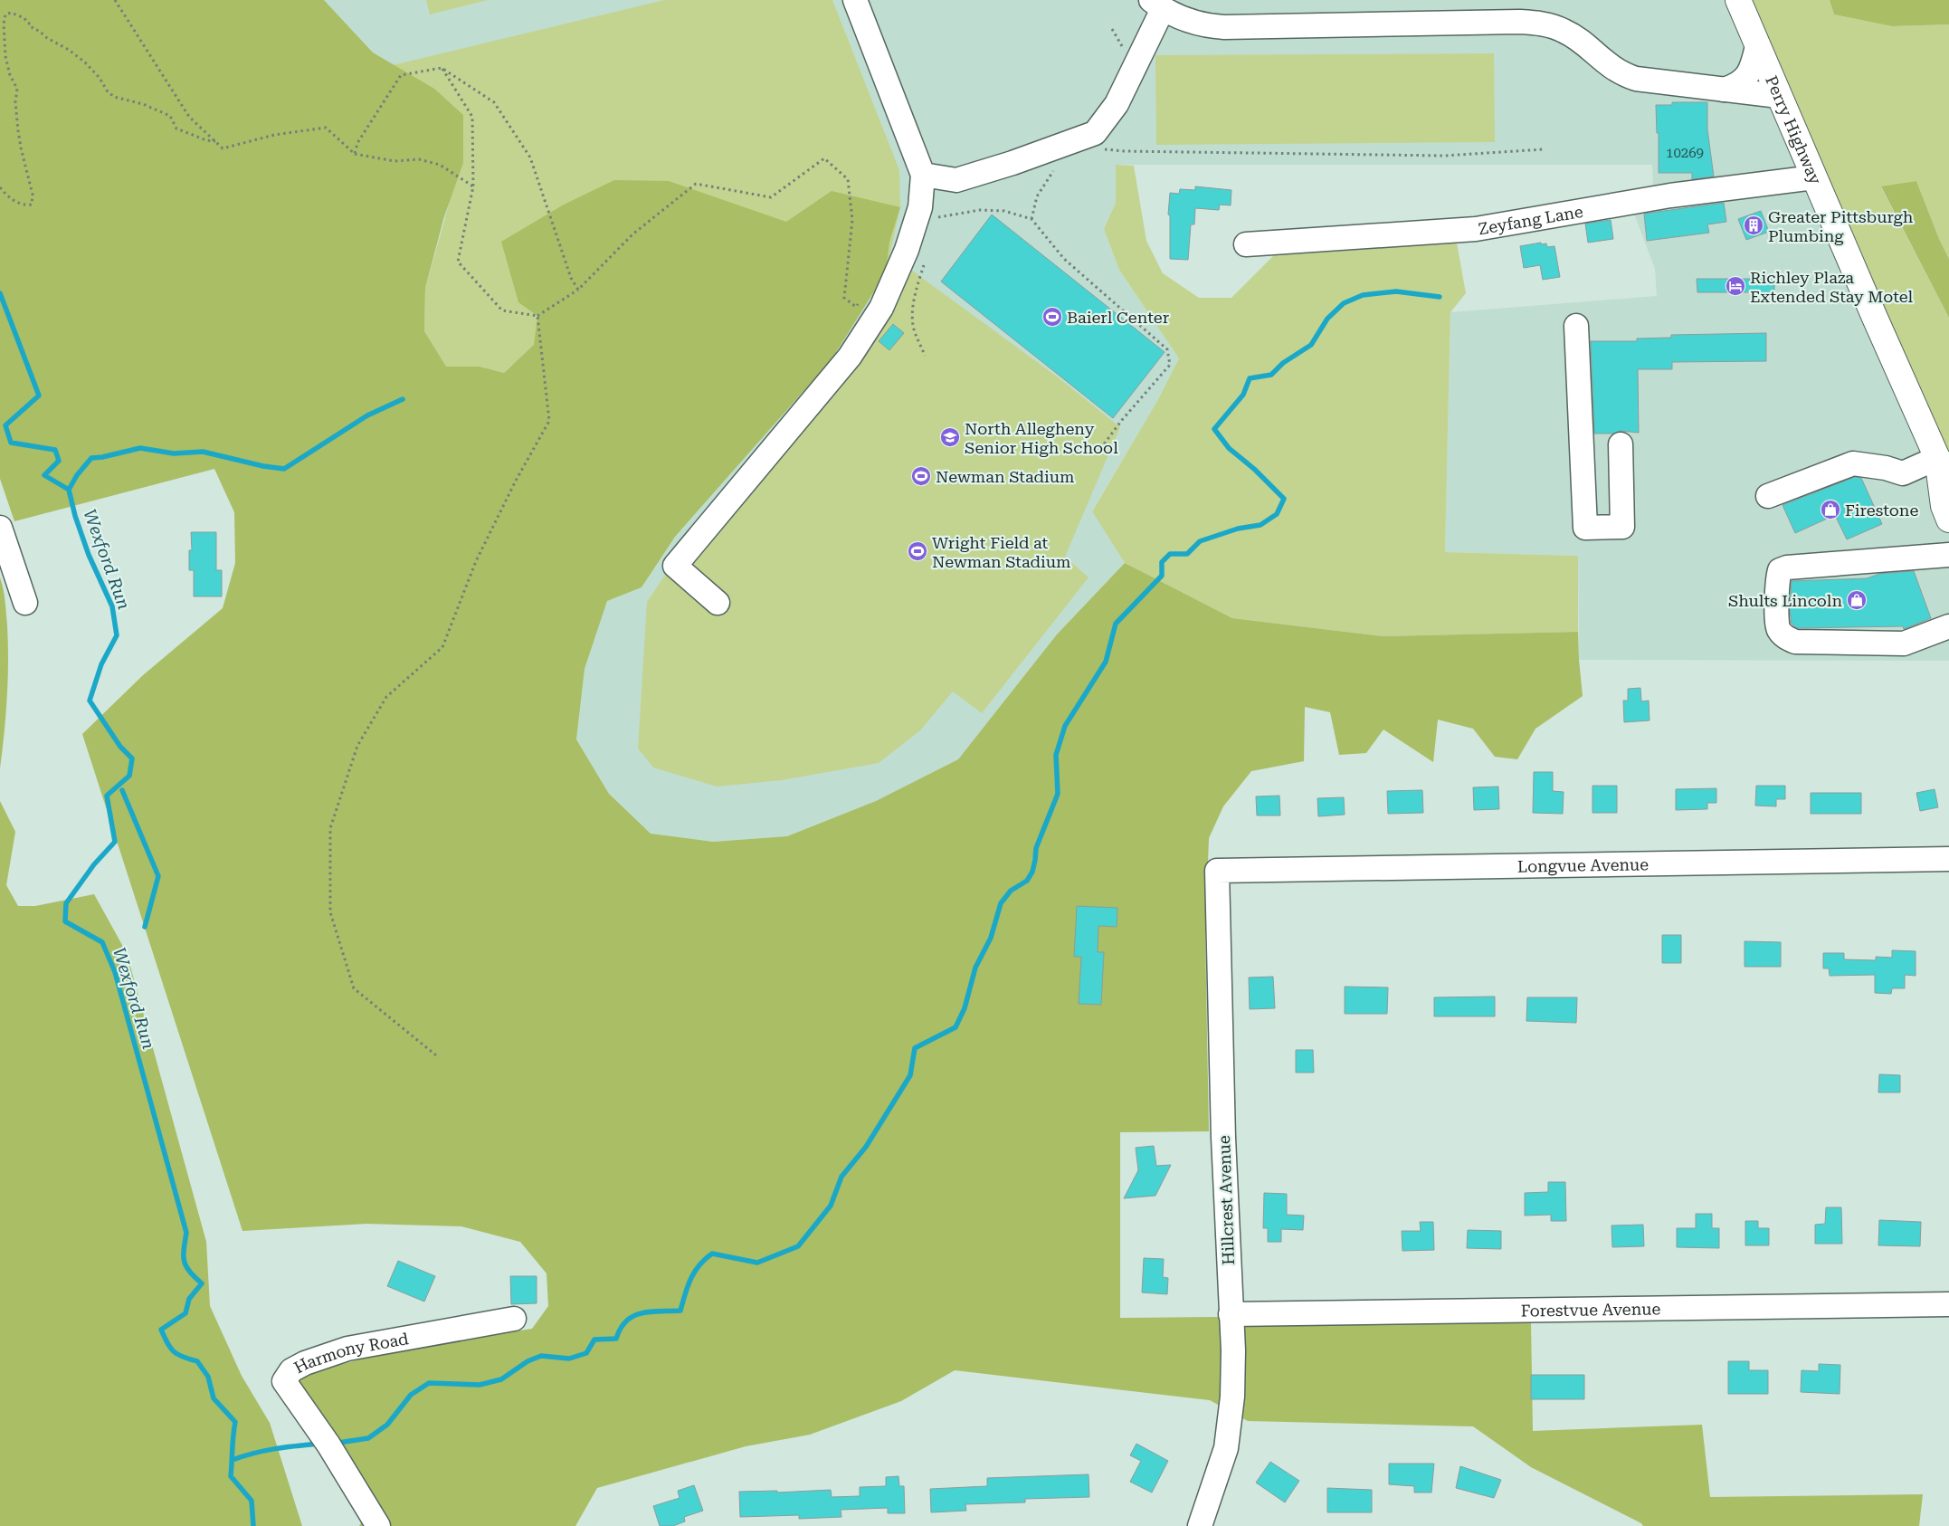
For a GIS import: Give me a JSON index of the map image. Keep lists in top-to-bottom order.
{
  "streets": {
    "highway": ["Perry Highway"],
    "street": [
      "Zeyfang Lane",
      "Longvue Avenue",
      "Hillcrest Avenue",
      "Forestvue Avenue",
      "Harmony Road"
    ]
  },
  "crossings": [
    ["Perry Highway", "Zeyfang Lane"],
    ["Longvue Avenue", "Hillcrest Avenue"],
    ["Hillcrest Avenue", "Forestvue Avenue"]
  ],
  "water": ["Wexford Run"],
  "places": {
    "building": ["Greater Pittsburgh Plumbing"],
    "hotel": ["Richley Plaza Extended Stay Motel"],
    "sports": ["Baierl Center", "Newman Stadium", "Wright Field at Newman Stadium"],
    "school or university": ["North Allegheny Senior High School"],
    "shop": ["Firestone", "Shults Lincoln"]
  },
  "house_numbers": ["10269"]
}
